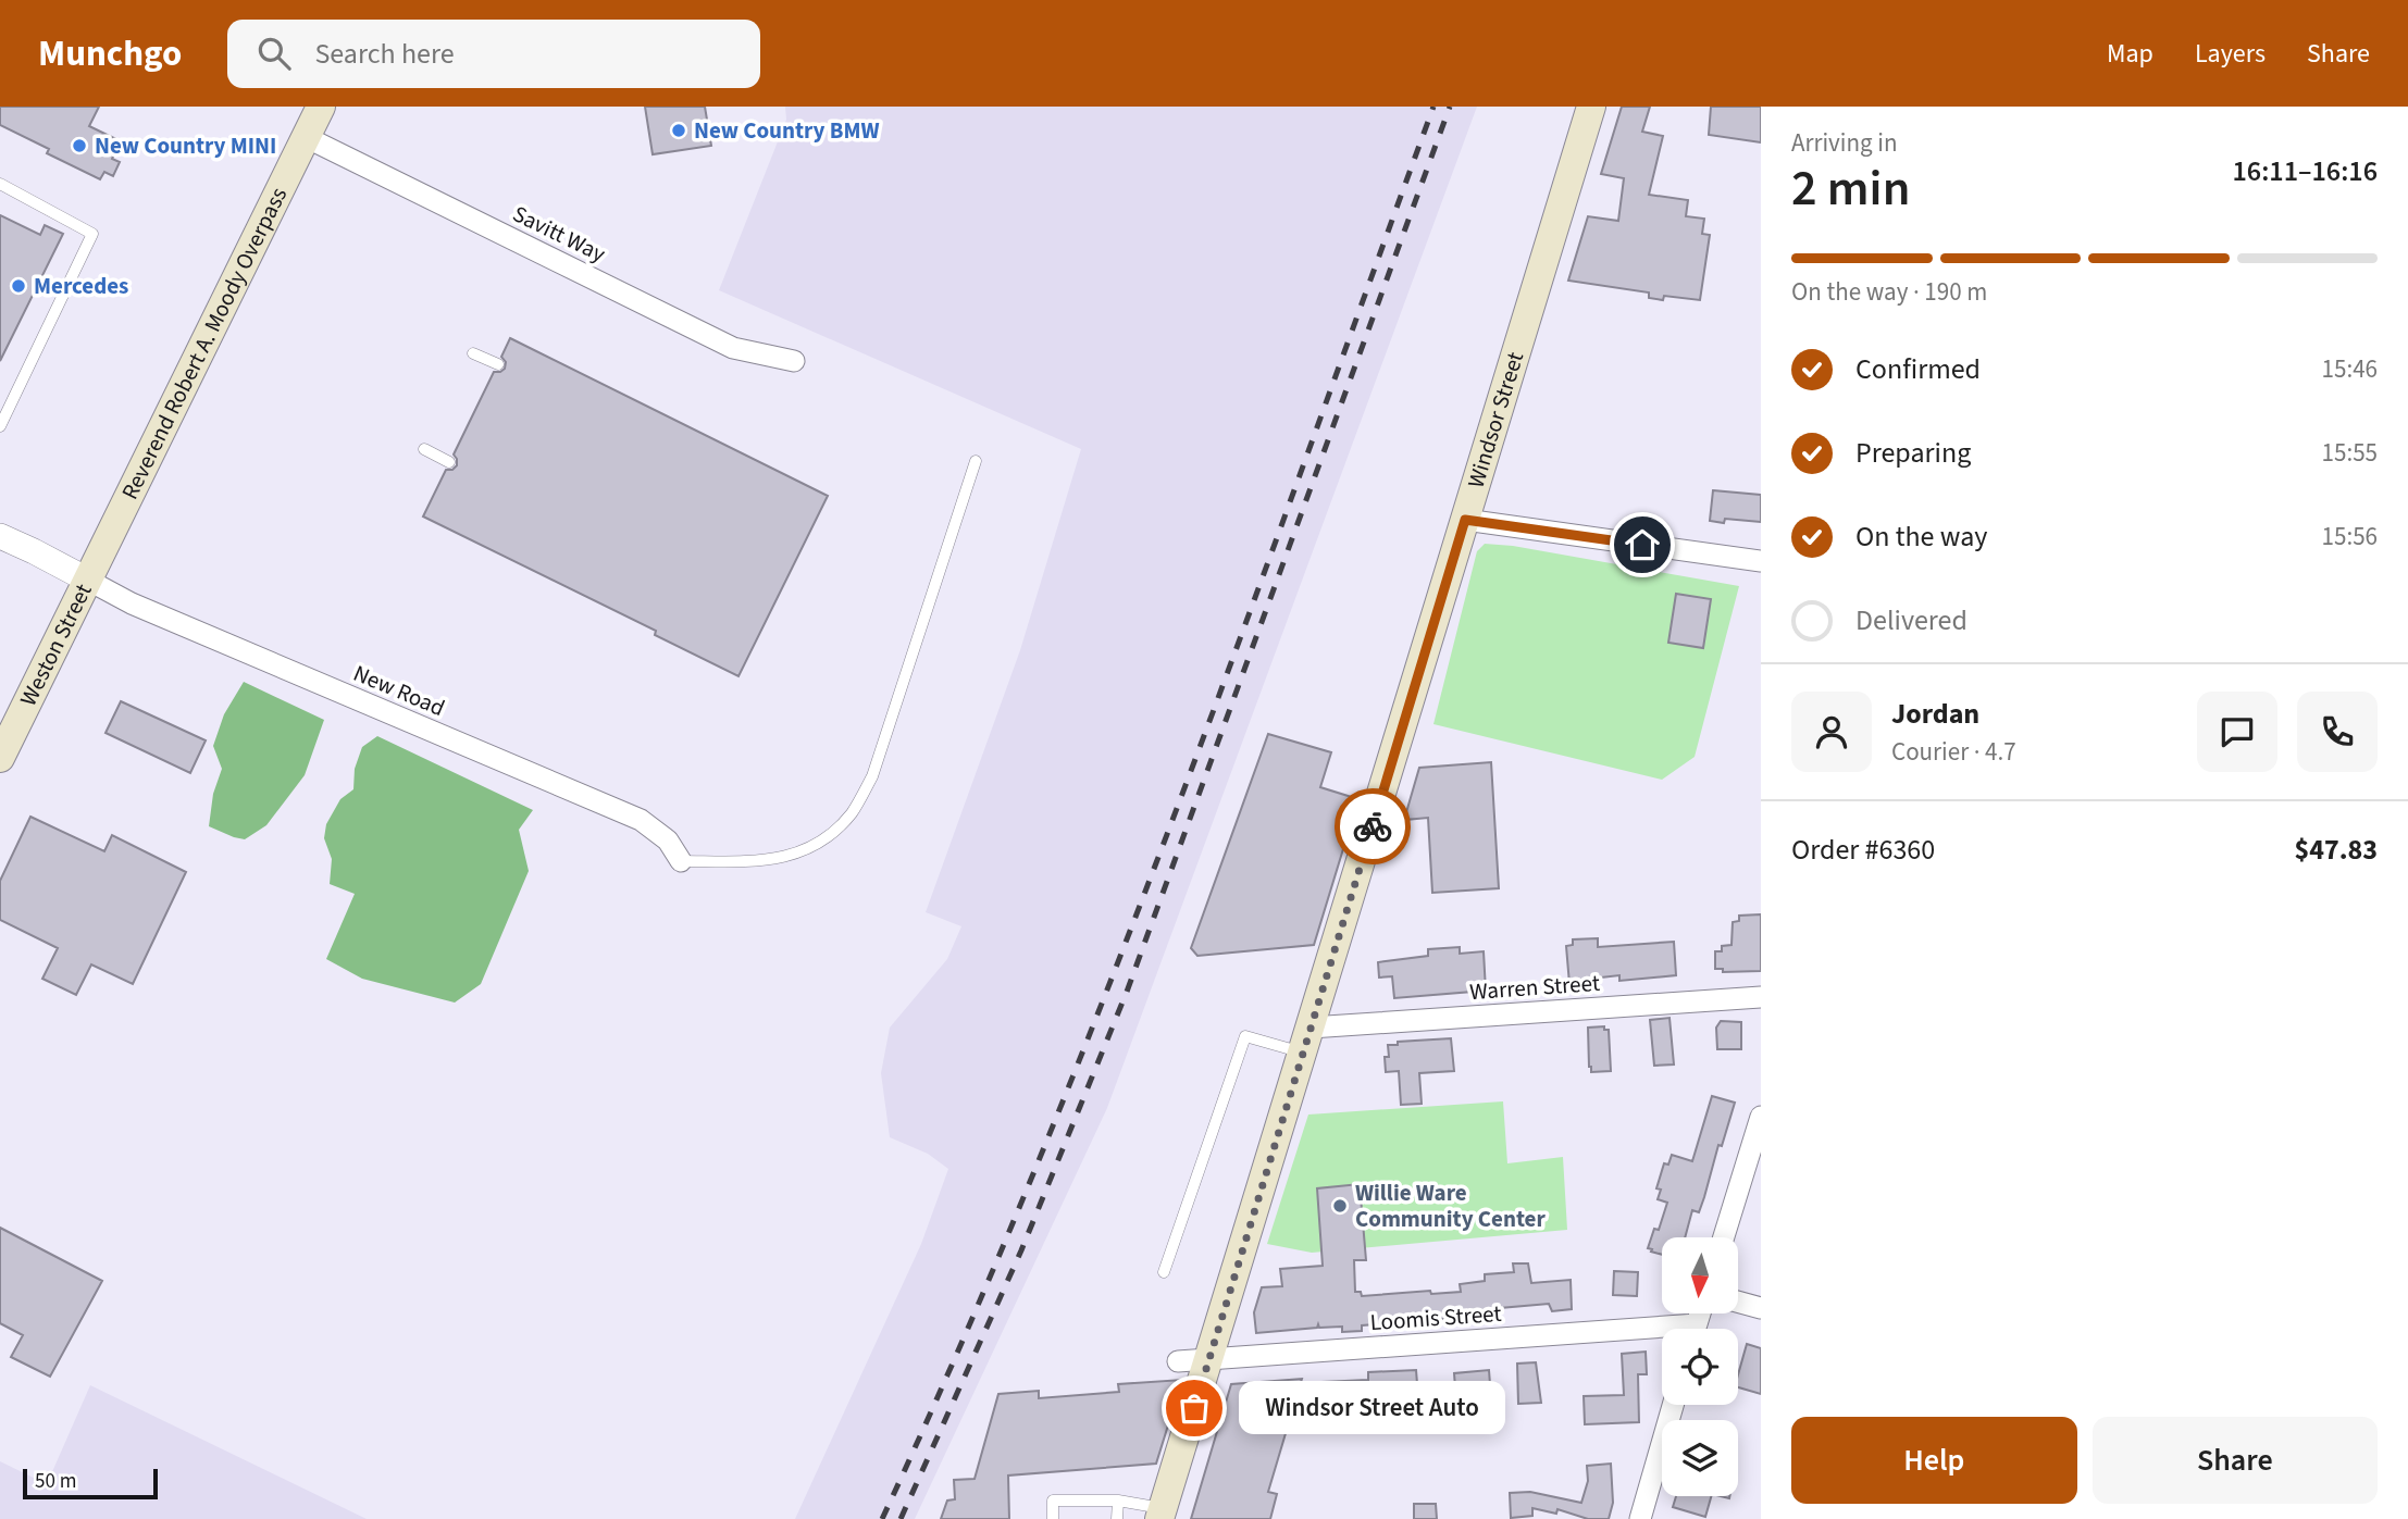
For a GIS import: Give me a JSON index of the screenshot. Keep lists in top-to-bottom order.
{
  "streets": {
    "main road": ["Reverend Robert A. Moody Overpass", "Windsor Street", "Weston Street"],
    "street": [
      "Savitt Way",
      "New Road",
      "Warren Street",
      "Loomis Street"
    ]
  },
  "crossings": [
    ["Savitt Way", "Reverend Robert A. Moody Overpass"],
    ["Reverend Robert A. Moody Overpass", "Weston Street"],
    ["Reverend Robert A. Moody Overpass", "New Road"],
    ["Windsor Street", "Warren Street"],
    ["Windsor Street", "Loomis Street"],
    ["Weston Street", "New Road"]
  ],
  "places": [
    "New Country BMW",
    "New Country MINI",
    "Mercedes",
    "Willie Ware Community Center",
    "Windsor Street Auto"
  ],
  "scale_bar": "50 m",
  "north": "bottom",
  "page": {
    "header": "Munchgo",
    "search": "Search here",
    "nav": ["Map", "Layers", "Share"],
    "heading": ["2 min", "Arriving in", "16:11–16:16"],
    "panel": [
      "Jordan",
      "Courier · 4.7",
      "Order #6360",
      "$47.83"
    ],
    "bar": "On the way · 190 m",
    "list": [
      ["Confirmed", "15:46"],
      ["Preparing", "15:55"],
      ["On the way", "15:56"],
      "Delivered"
    ],
    "bubble": "Windsor Street Auto",
    "buttons": ["Help", "Share"],
    "scale": "50 m"
  }
}
